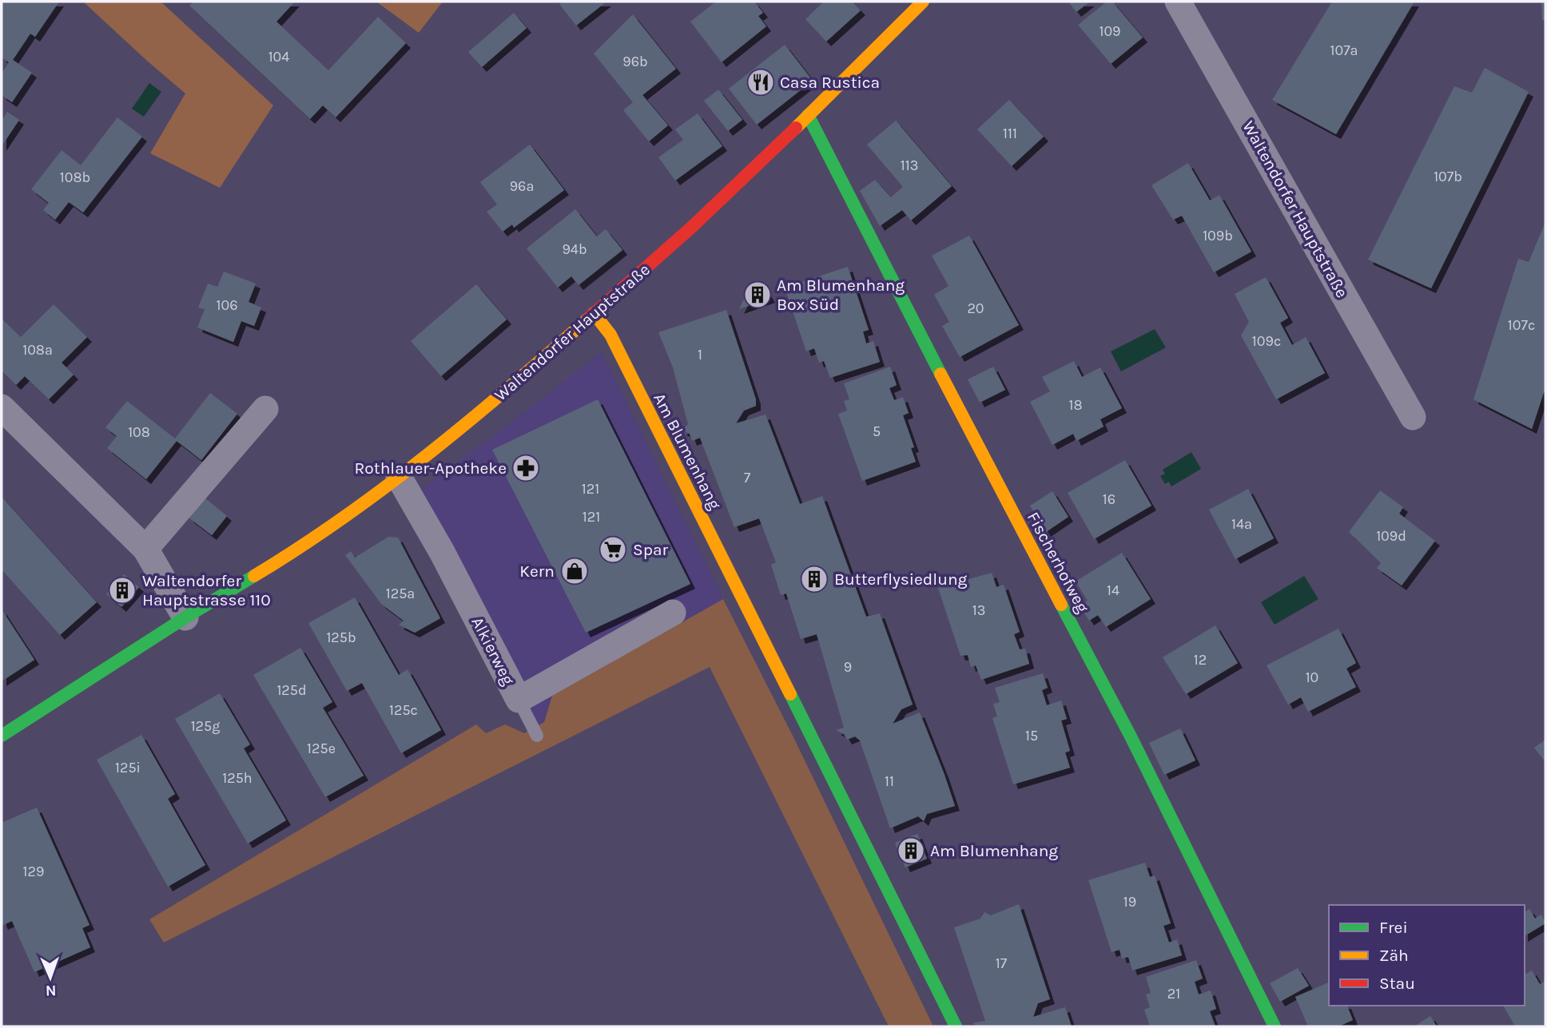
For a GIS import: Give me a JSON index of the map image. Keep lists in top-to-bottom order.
{
  "streets": {
    "street": [
      "Waltendorfer Hauptstraße",
      "Am Blumenhang",
      "Fischerhofweg",
      "Alkierweg"
    ]
  },
  "crossings": [
    ["Waltendorfer Hauptstraße", "Am Blumenhang"],
    ["Waltendorfer Hauptstraße", "Fischerhofweg"],
    ["Waltendorfer Hauptstraße", "Alkierweg"]
  ],
  "places": {
    "restaurant": ["Casa Rustica"],
    "building": [
      "Am Blumenhang Box Süd",
      "Butterflysiedlung",
      "Waltendorfer Hauptstrasse 110",
      "Am Blumenhang"
    ],
    "pharmacy": ["Rothlauer-Apotheke"],
    "supermarket": ["Spar"],
    "shop": ["Kern"]
  },
  "house_numbers": [
    "109",
    "107a",
    "104",
    "96b",
    "111",
    "113",
    "107b",
    "108b",
    "96a",
    "109b",
    "94b",
    "106",
    "20",
    "107c",
    "109c",
    "108a",
    "1",
    "18",
    "5",
    "108",
    "7",
    "121",
    "16",
    "121",
    "14a",
    "109d",
    "14",
    "125a",
    "13",
    "125b",
    "12",
    "9",
    "10",
    "125d",
    "125c",
    "125g",
    "15",
    "125e",
    "125i",
    "125h",
    "11",
    "129",
    "19",
    "17",
    "21"
  ],
  "legend": ["Frei", "Zäh", "Stau"],
  "north": "bottom"
}
